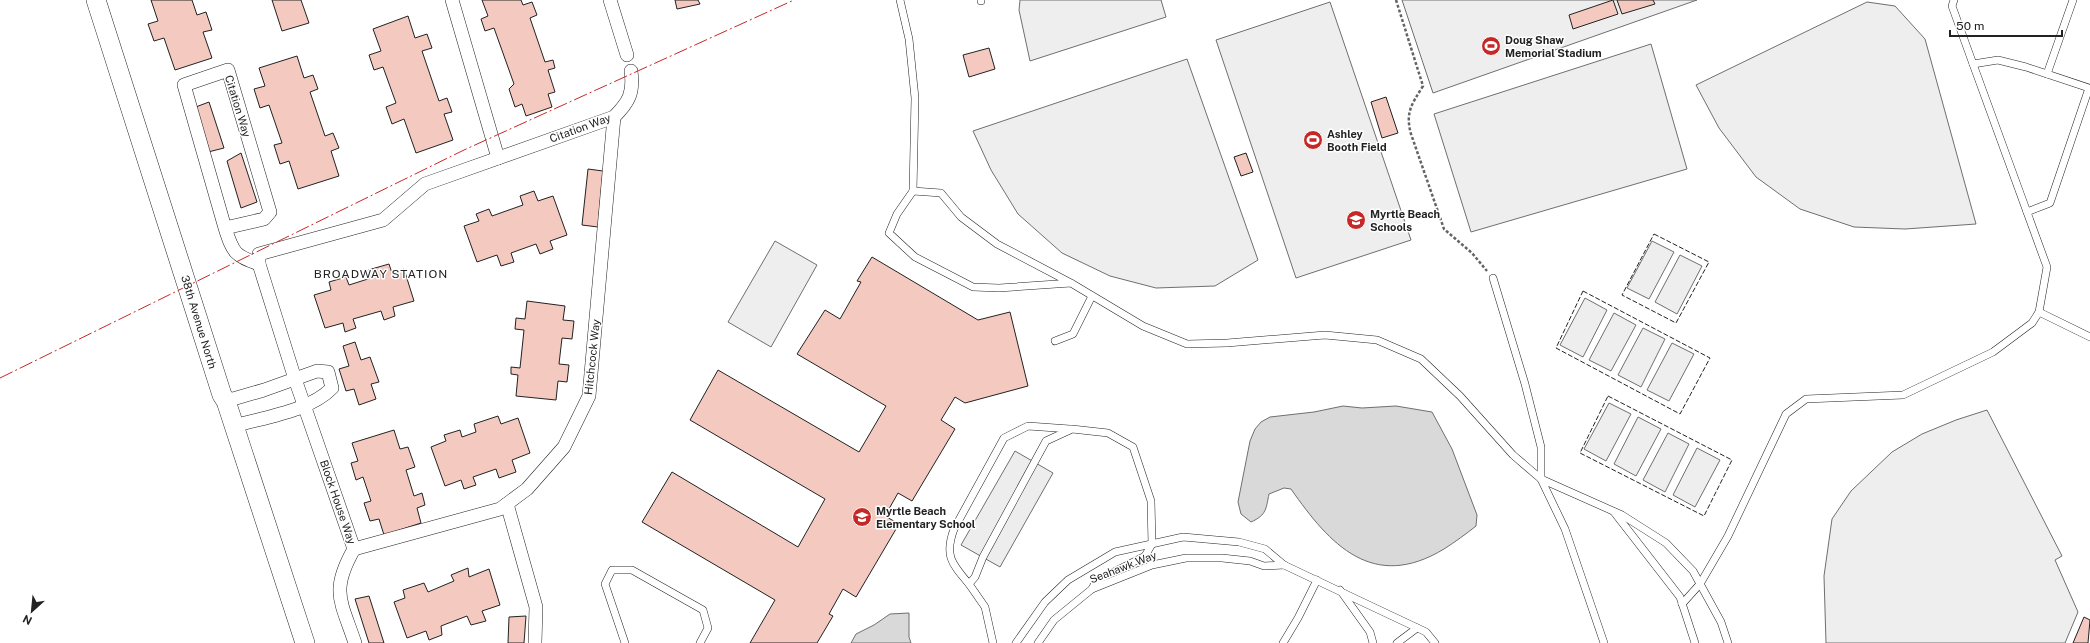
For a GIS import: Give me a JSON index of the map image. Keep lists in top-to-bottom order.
{
  "streets": {
    "main road": ["38th Avenue North"],
    "street": ["Citation Way", "Hitchcock Way", "Block House Way"],
    "lane": ["Seahawk Way"]
  },
  "crossings": [
    ["Citation Way", "Hitchcock Way"],
    ["Hitchcock Way", "Block House Way"]
  ],
  "districts": ["BROADWAY STATION"],
  "places": {
    "sports": ["Doug Shaw Memorial Stadium", "Ashley Booth Field"],
    "school or university": ["Myrtle Beach Schools", "Myrtle Beach Elementary School"]
  },
  "scale_bar": "50 m",
  "north": "bottom left"
}
